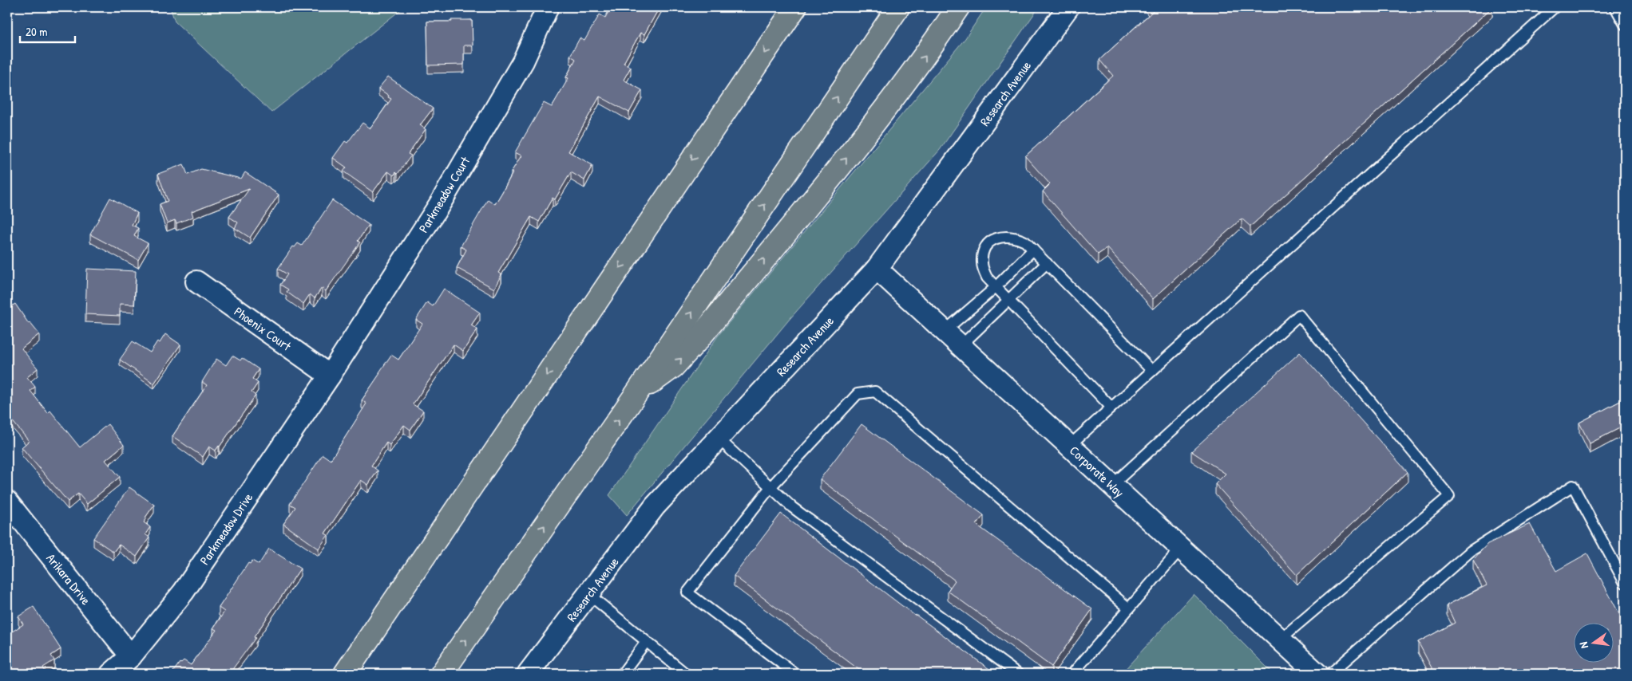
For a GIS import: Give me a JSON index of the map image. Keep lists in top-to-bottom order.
{
  "streets": {
    "street": [
      "Research Avenue",
      "Parkmeadow Court",
      "Phoenix Court",
      "Corporate Way",
      "Parkmeadow Drive",
      "Arikara Drive"
    ]
  },
  "crossings": [
    ["Research Avenue", "Corporate Way"],
    ["Parkmeadow Court", "Phoenix Court"],
    ["Parkmeadow Court", "Parkmeadow Drive"],
    ["Phoenix Court", "Parkmeadow Drive"],
    ["Parkmeadow Drive", "Arikara Drive"]
  ],
  "scale_bar": "20 m",
  "north": "left"
}
